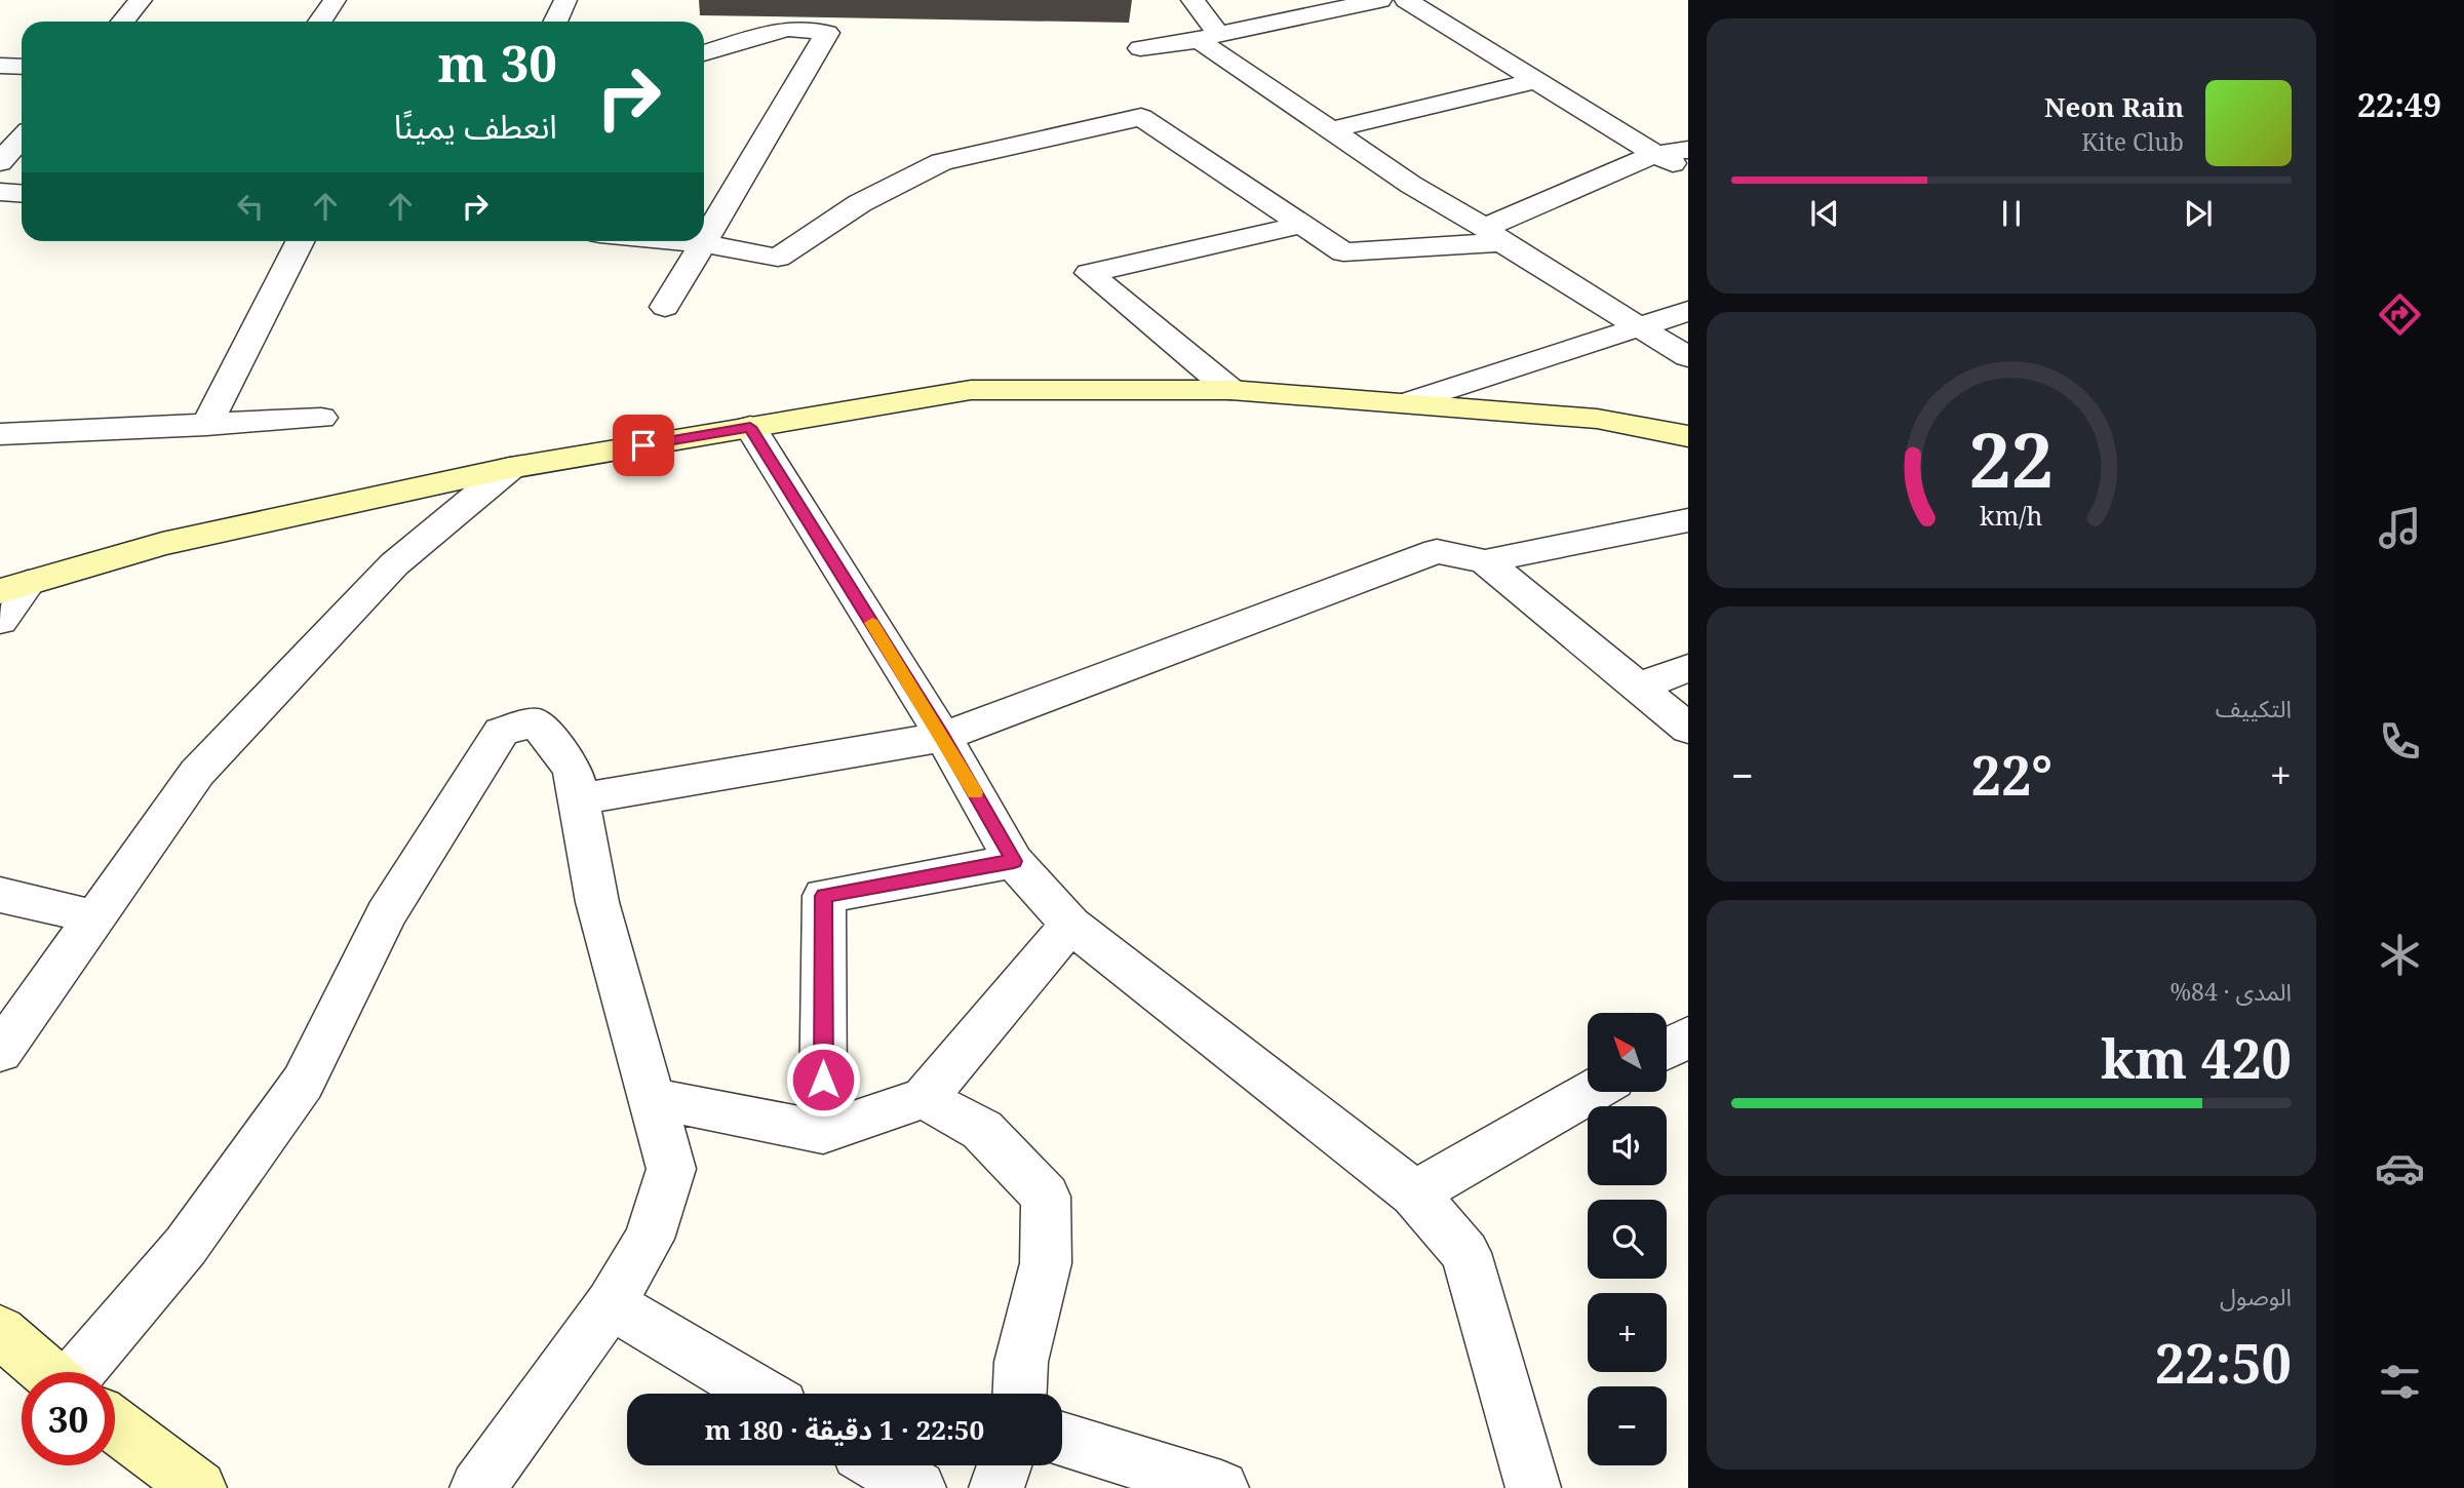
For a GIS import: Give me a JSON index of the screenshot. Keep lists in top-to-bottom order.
{
  "north": "top left",
  "page": {
    "tabs": "22:49",
    "turn": ["30 m", "انعطف يمينًا"],
    "song": ["Neon Rain", "Kite Club"],
    "tile": [
      "التكييف",
      ["المدى · 84%", "420 km"],
      ["الوصول", "22:50"]
    ],
    "heat": ["−", "22°", "+"],
    "map_buttons": ["+", "−"],
    "limit": "30",
    "trip": "22:50 · 1 دقيقة · 180 m",
    "gauge": ["22", "km/h"]
  }
}
